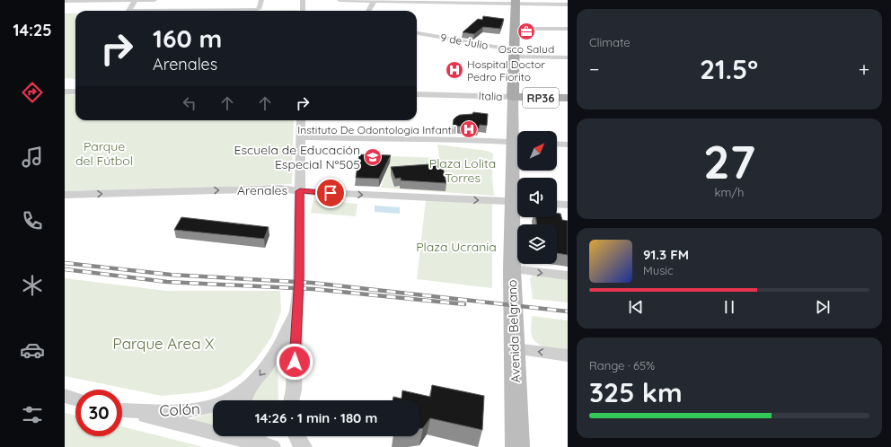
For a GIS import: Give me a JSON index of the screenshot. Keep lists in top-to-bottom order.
{
  "streets": {
    "main road": ["Italia", "RP36", "Avenida Belgrano"],
    "street": ["9 de Julio", "Arenales", "Colón"]
  },
  "crossings": [
    ["9 de Julio", "Avenida Belgrano"],
    ["Italia", "Avenida Belgrano"],
    ["Arenales", "Avenida Belgrano"],
    ["Arenales", "Colón"]
  ],
  "parks": [
    "Parque del Fútbol",
    "Plaza Lolita Torres",
    "Plaza Ucrania",
    "Parque Area X"
  ],
  "places": {
    "office": ["Osco Salud"],
    "hospital": ["Hospital Doctor Pedro Fiorito", "Instituto De Odontologia Infantil"],
    "school or university": ["Escuela de Educación Especial N°505"]
  },
  "north": "top right",
  "page": {
    "tabs": "14:25",
    "tile": [
      "Climate",
      ["27", "km/h"],
      ["Range · 65%", "325 km"]
    ],
    "turn": ["160 m", "Arenales"],
    "heat": ["−", "21.5°", "+"],
    "song": ["91.3 FM", "Music"],
    "limit": "30",
    "trip": "14:26 · 1 min · 180 m"
  }
}
